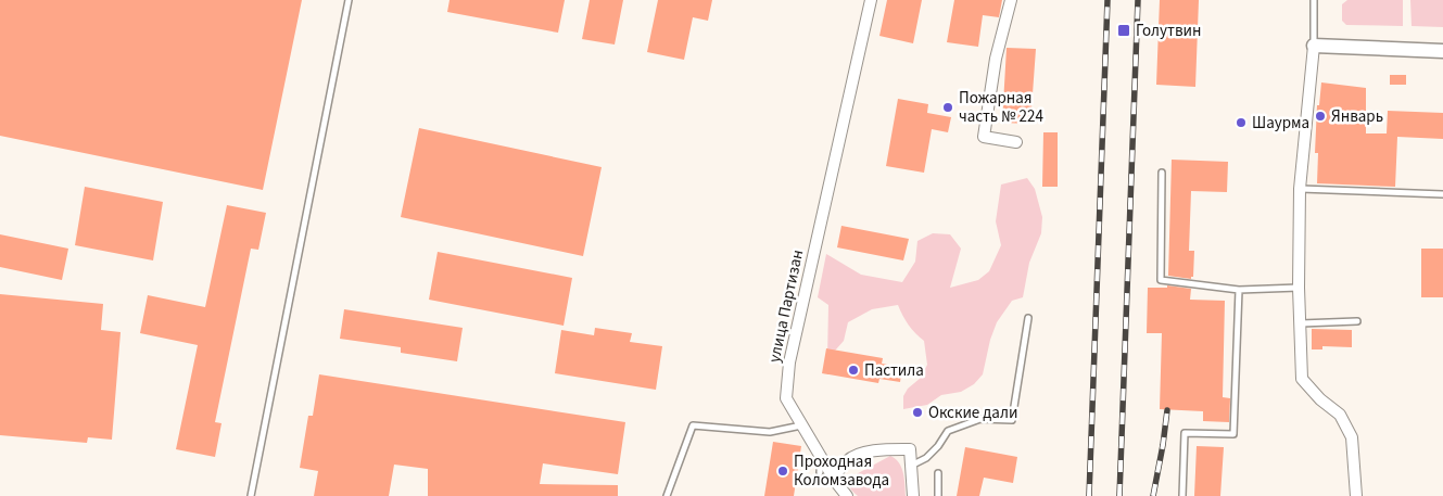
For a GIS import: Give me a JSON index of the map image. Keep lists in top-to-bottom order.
{
  "streets": {
    "street": ["улица Партизан"]
  },
  "places": {
    "transit": ["Голутвин"],
    "other": [
      "Пожарная часть № 224",
      "Январь",
      "Шаурма",
      "Пастила",
      "Окские дали",
      "Проходная Коломзавода"
    ]
  }
}
